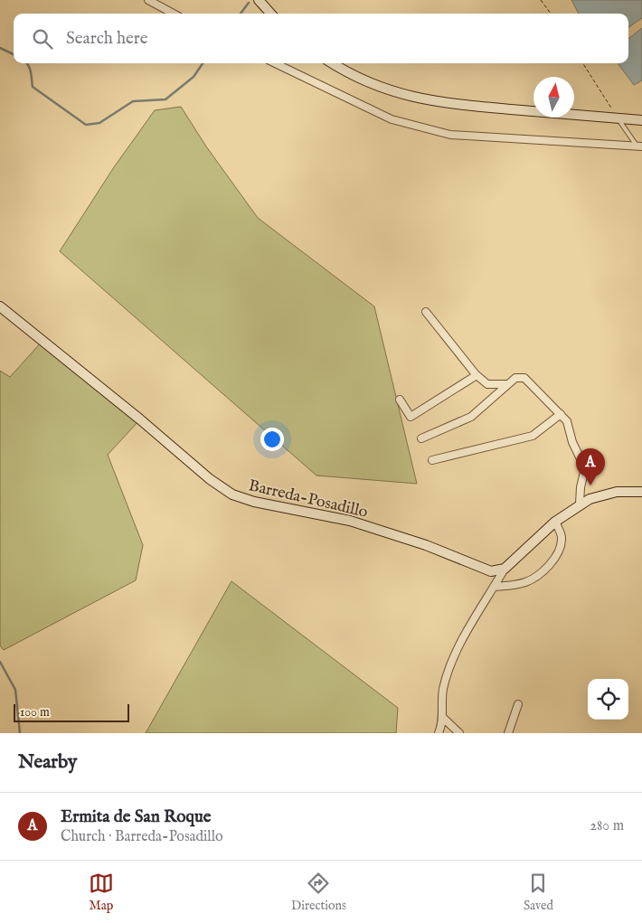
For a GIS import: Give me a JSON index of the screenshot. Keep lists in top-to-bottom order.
{
  "streets": {
    "street": ["Barreda-Posadillo"]
  },
  "scale_bar": "100 m",
  "north": "top",
  "page": {
    "search": "Search here",
    "pins": "A",
    "scale": "100 m",
    "heading": "Nearby",
    "list": [
      {
        "mark": "A",
        "name": "Ermita de San Roque",
        "note": "Church · Barreda-Posadillo",
        "value": "280 m"
      }
    ],
    "nav": ["Map", "Directions", "Saved"]
  }
}
